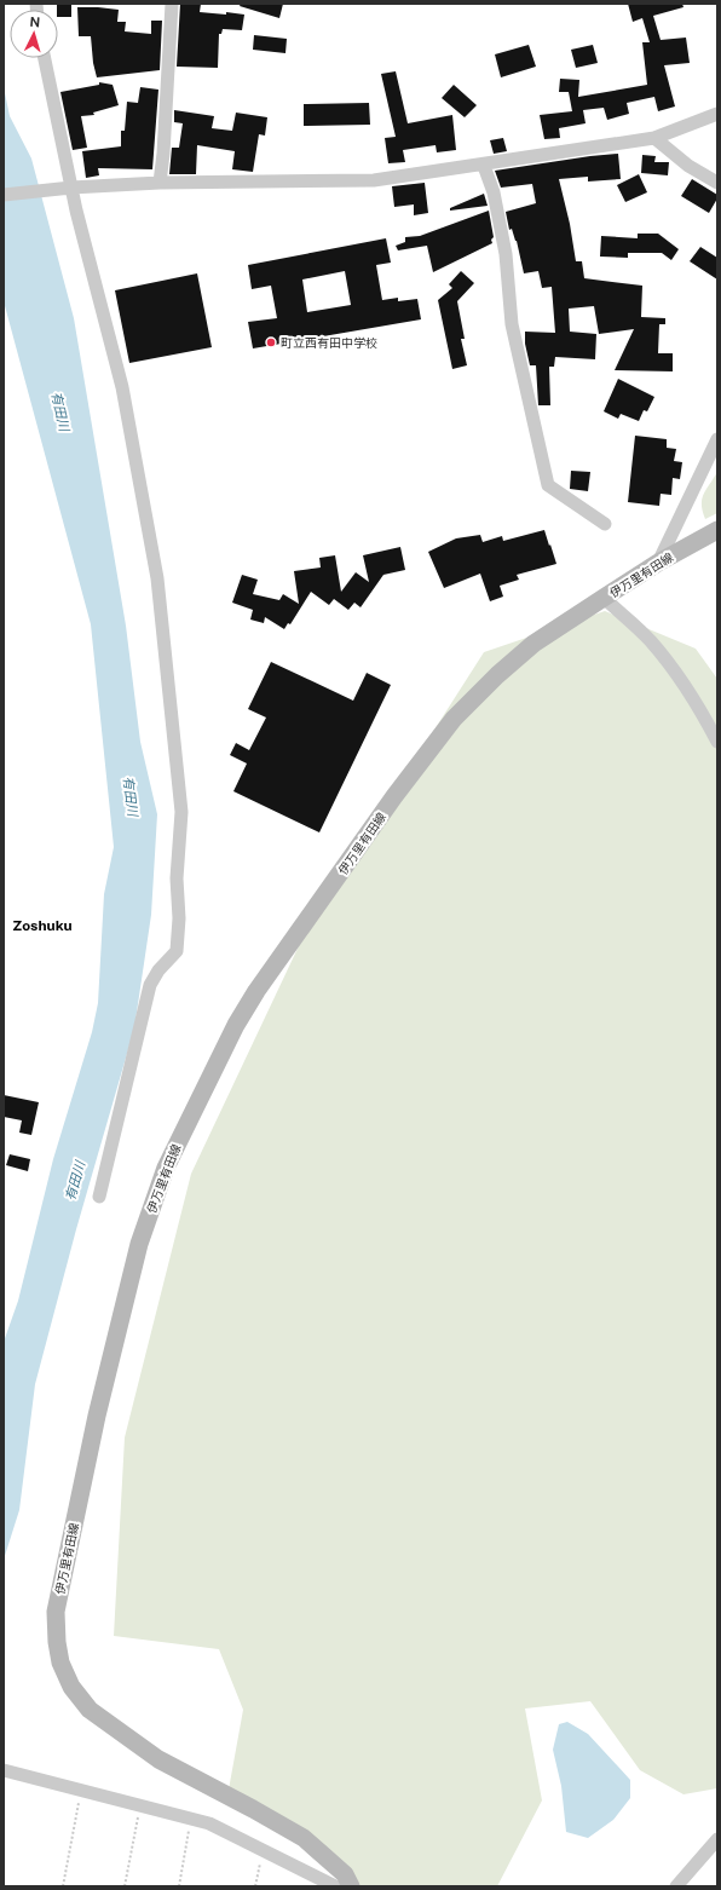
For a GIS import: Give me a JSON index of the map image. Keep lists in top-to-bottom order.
{
  "streets": {
    "main road": ["伊万里有田線"]
  },
  "districts": ["Zoshuku"],
  "water": ["有田川"],
  "places": ["町立西有田中学校"],
  "north": "top"
}
